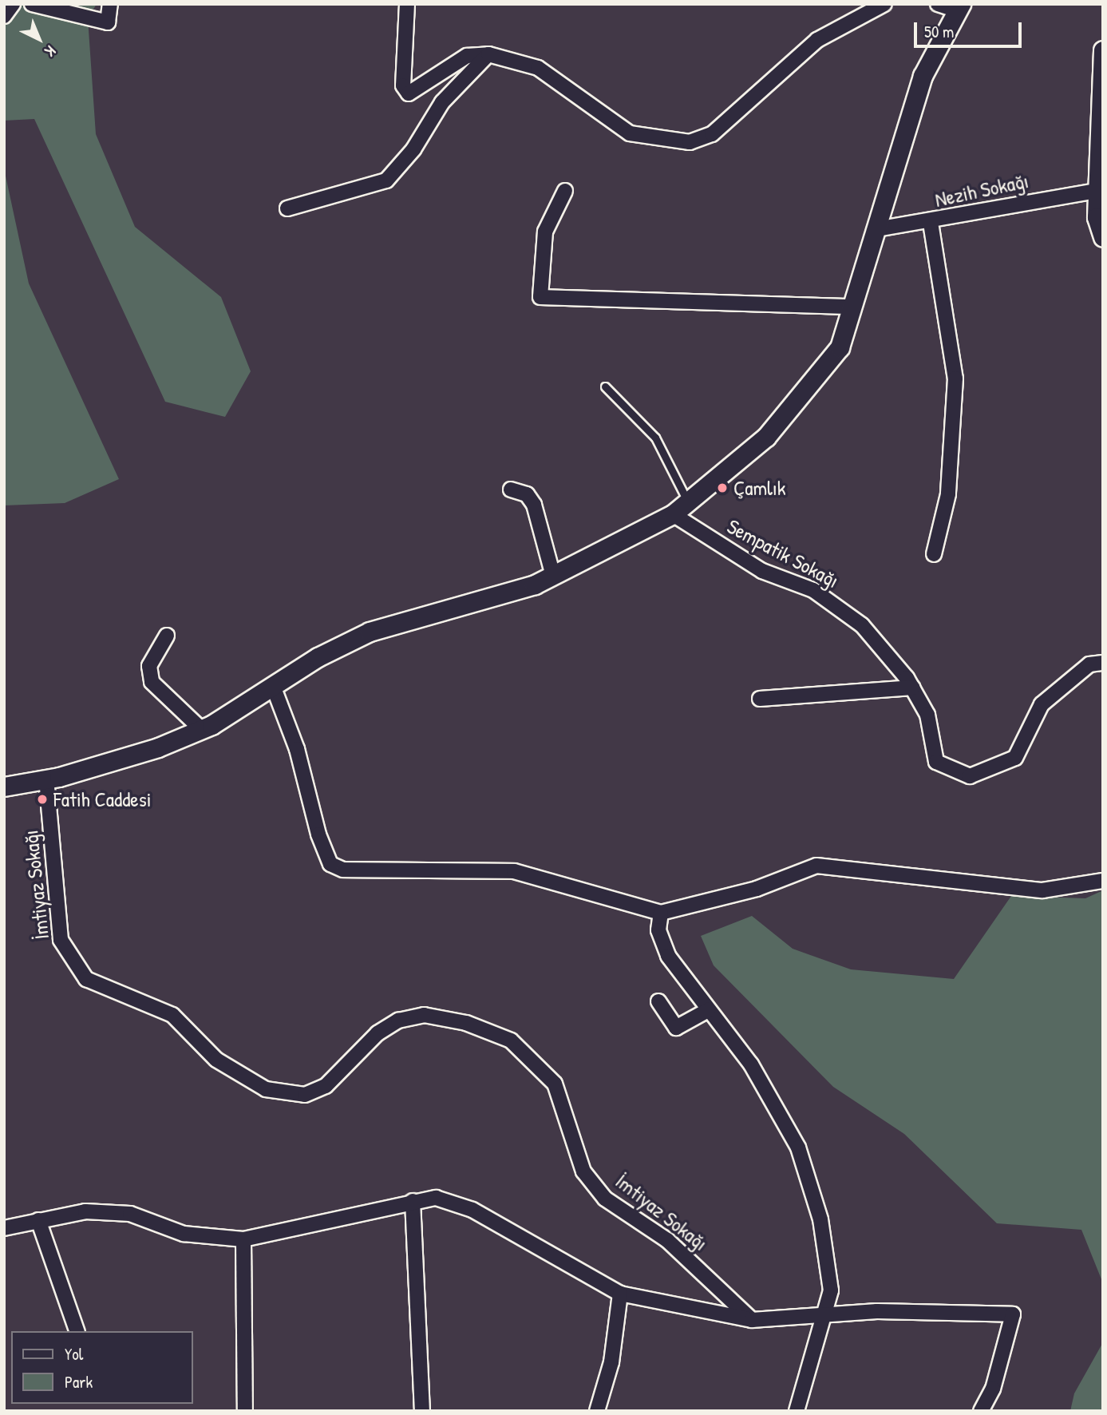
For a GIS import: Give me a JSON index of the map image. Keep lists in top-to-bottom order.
{
  "streets": {
    "street": ["Nezih Sokağı", "Sempatik Sokağı", "İmtiyaz Sokağı"]
  },
  "places": ["Çamlık", "Fatih Caddesi"],
  "legend": ["Yol", "Park"],
  "scale_bar": "50 m",
  "north": "bottom right"
}
